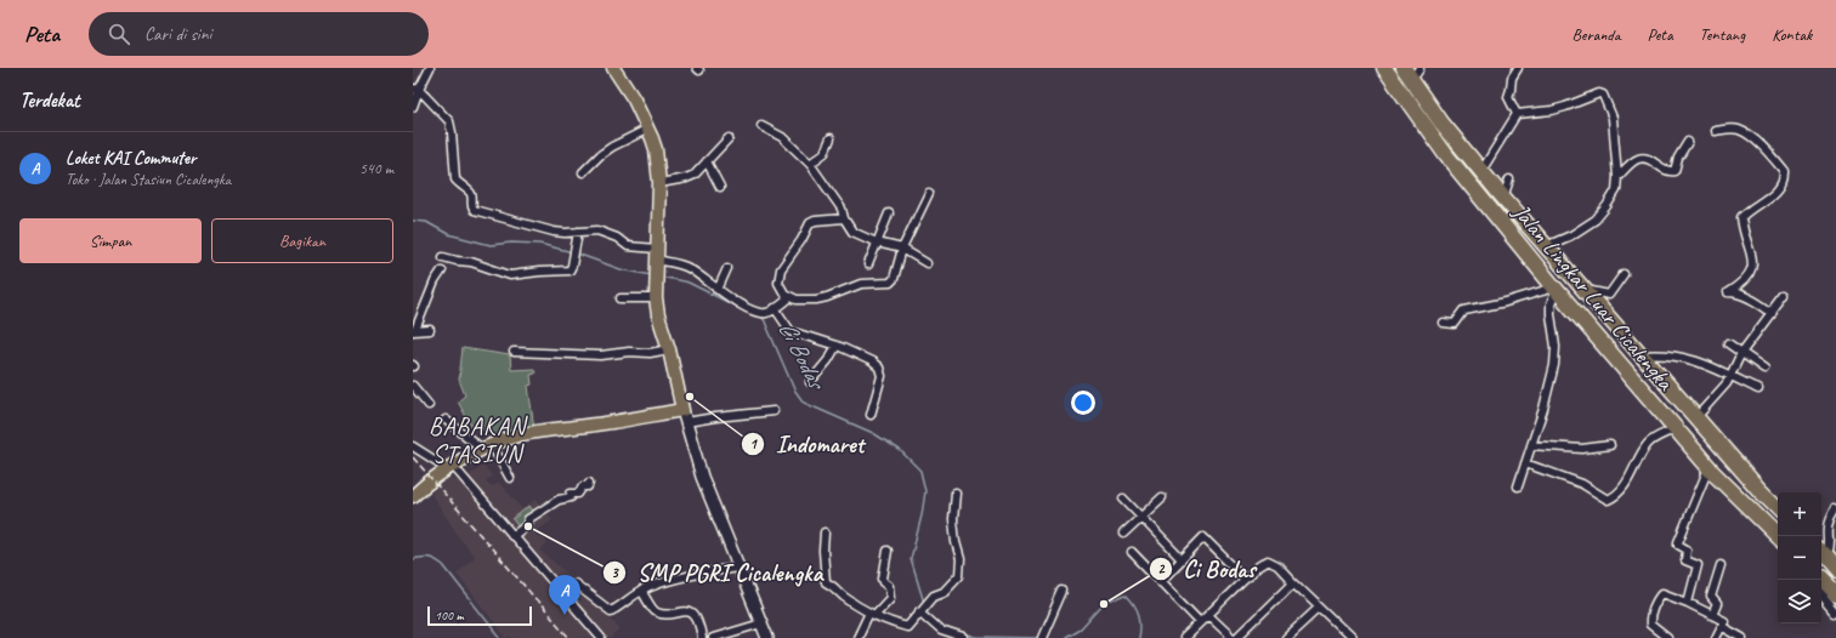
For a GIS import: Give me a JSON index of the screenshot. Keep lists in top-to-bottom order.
{
  "streets": {
    "highway": ["Jalan Lingkar Luar Cicalengka"]
  },
  "districts": ["BABAKAN STASIUN"],
  "water": ["Ci Bodas"],
  "places": ["Indomaret", "SMP PGRI Cicalengka", "Ci Bodas"],
  "scale_bar": "100 m",
  "page": {
    "header": "Peta",
    "search": "Cari di sini",
    "nav": [
      "Beranda",
      "Peta",
      "Tentang",
      "Kontak"
    ],
    "heading": "Terdekat",
    "list": [
      {
        "mark": "A",
        "name": "Loket KAI Commuter",
        "note": "Toko · Jalan Stasiun Cicalengka",
        "value": "540 m"
      }
    ],
    "buttons": ["Simpan", "Bagikan"],
    "map_buttons": ["+", "−"],
    "pins": "A",
    "scale": "100 m"
  }
}
